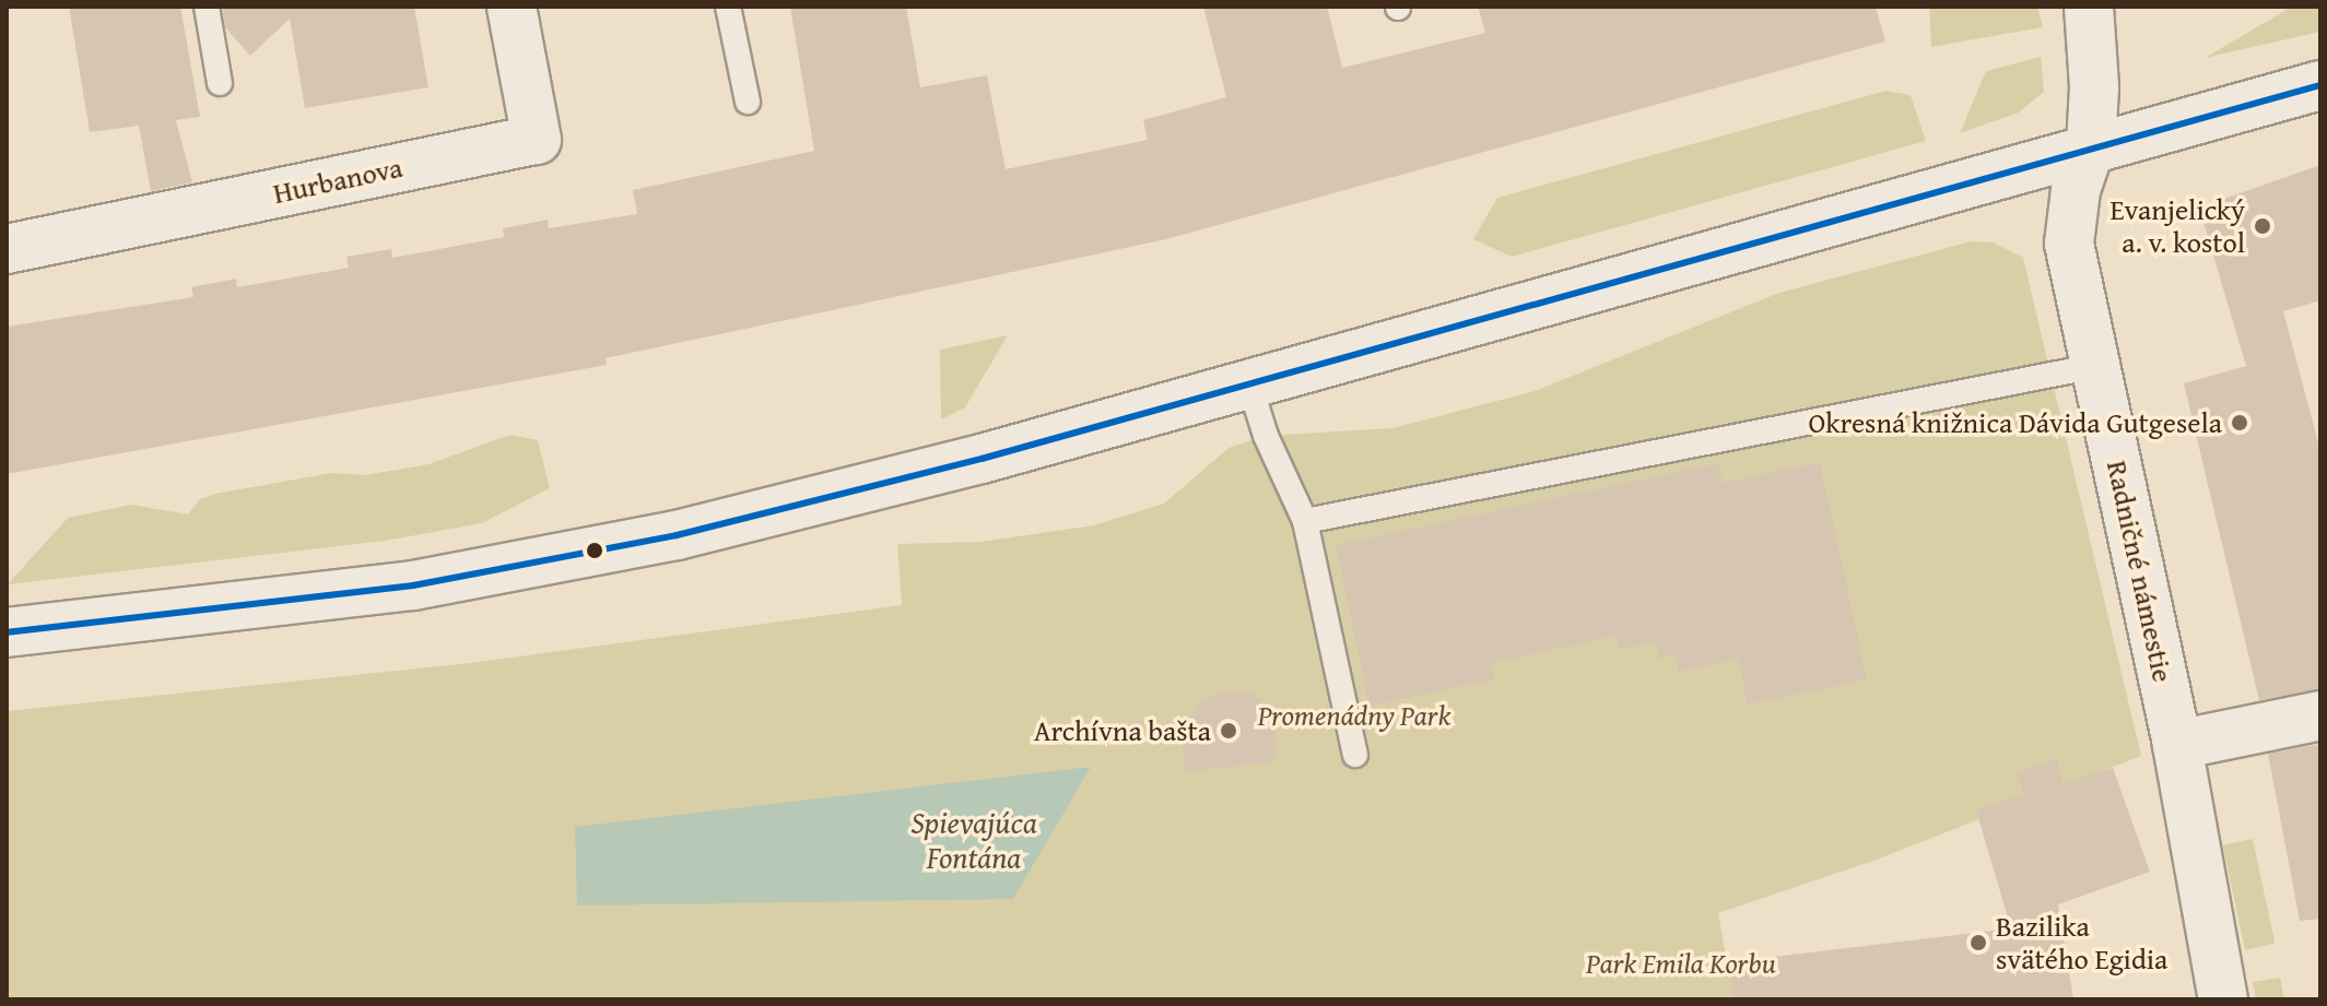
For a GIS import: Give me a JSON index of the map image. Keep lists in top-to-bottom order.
{
  "streets": {
    "street": ["Hurbanova", "Radničné námestie"]
  },
  "water": ["Spievajúca Fontána"],
  "parks": ["Promenádny Park", "Park Emila Korbu"],
  "places": [
    "Evanjelický a. v. kostol",
    "Okresná knižnica Dávida Gutgesela",
    "Archívna bašta",
    "Bazilika svätého Egidia"
  ]
}
